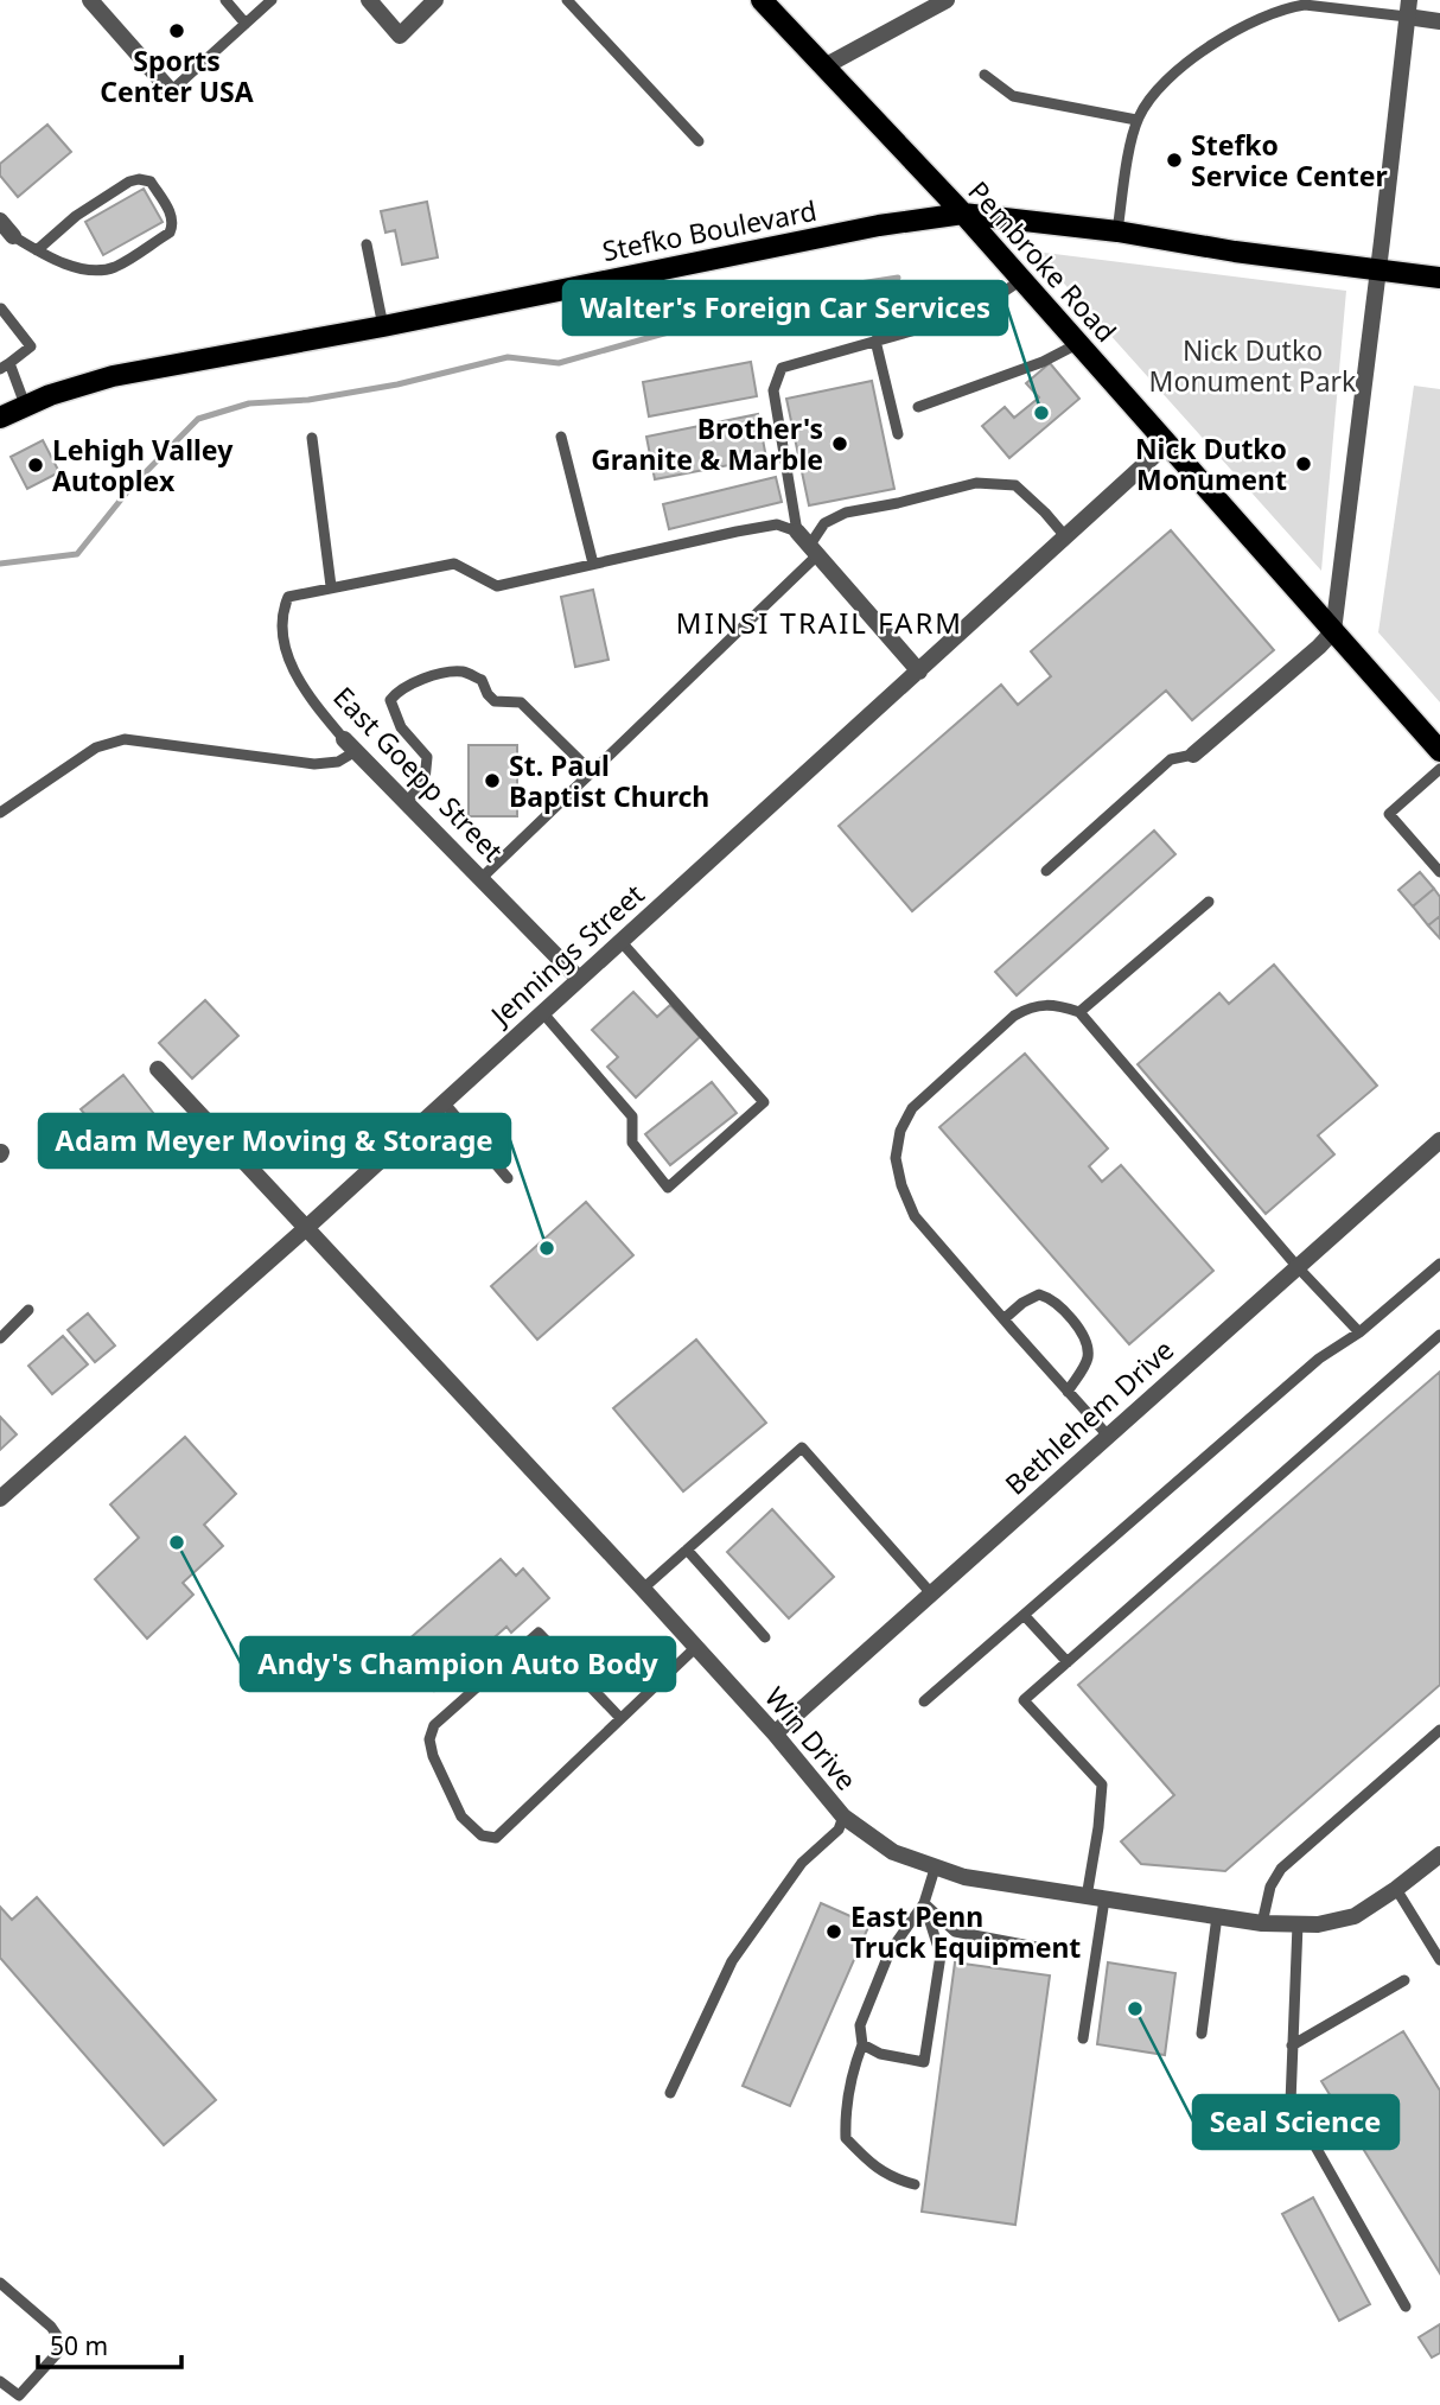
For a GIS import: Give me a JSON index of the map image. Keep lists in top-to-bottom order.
{
  "streets": {
    "main road": ["Stefko Boulevard", "Pembroke Road"],
    "street": [
      "East Goepp Street",
      "Jennings Street",
      "Bethlehem Drive",
      "Win Drive"
    ]
  },
  "crossings": [
    ["Stefko Boulevard", "Pembroke Road"],
    ["Pembroke Road", "Jennings Street"],
    ["East Goepp Street", "Jennings Street"],
    ["Jennings Street", "Win Drive"],
    ["Bethlehem Drive", "Win Drive"]
  ],
  "districts": ["MINSI TRAIL FARM"],
  "parks": ["Nick Dutko Monument Park"],
  "places": [
    "Sports Center USA",
    "Stefko Service Center",
    "Walter's Foreign Car Services",
    "Brother's Granite & Marble",
    "Nick Dutko Monument",
    "Lehigh Valley Autoplex",
    "St. Paul Baptist Church",
    "Adam Meyer Moving & Storage",
    "Andy's Champion Auto Body",
    "East Penn Truck Equipment",
    "Seal Science"
  ],
  "scale_bar": "50 m"
}
